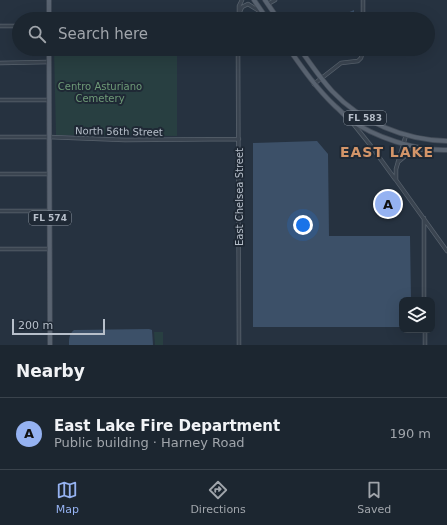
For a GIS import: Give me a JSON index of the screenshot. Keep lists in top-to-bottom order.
{
  "streets": {
    "main road": ["FL 583", "FL 574"],
    "street": ["North 56th Street", "East Chelsea Street"]
  },
  "crossings": [
    ["North 56th Street", "East Chelsea Street"],
    ["North 56th Street", "FL 574"]
  ],
  "districts": ["EAST LAKE"],
  "parks": ["Centro Asturiano Cemetery"],
  "scale_bar": "200 m",
  "page": {
    "search": "Search here",
    "pins": "A",
    "scale": "200 m",
    "heading": "Nearby",
    "list": [
      {
        "mark": "A",
        "name": "East Lake Fire Department",
        "note": "Public building · Harney Road",
        "value": "190 m"
      }
    ],
    "nav": ["Map", "Directions", "Saved"]
  }
}
